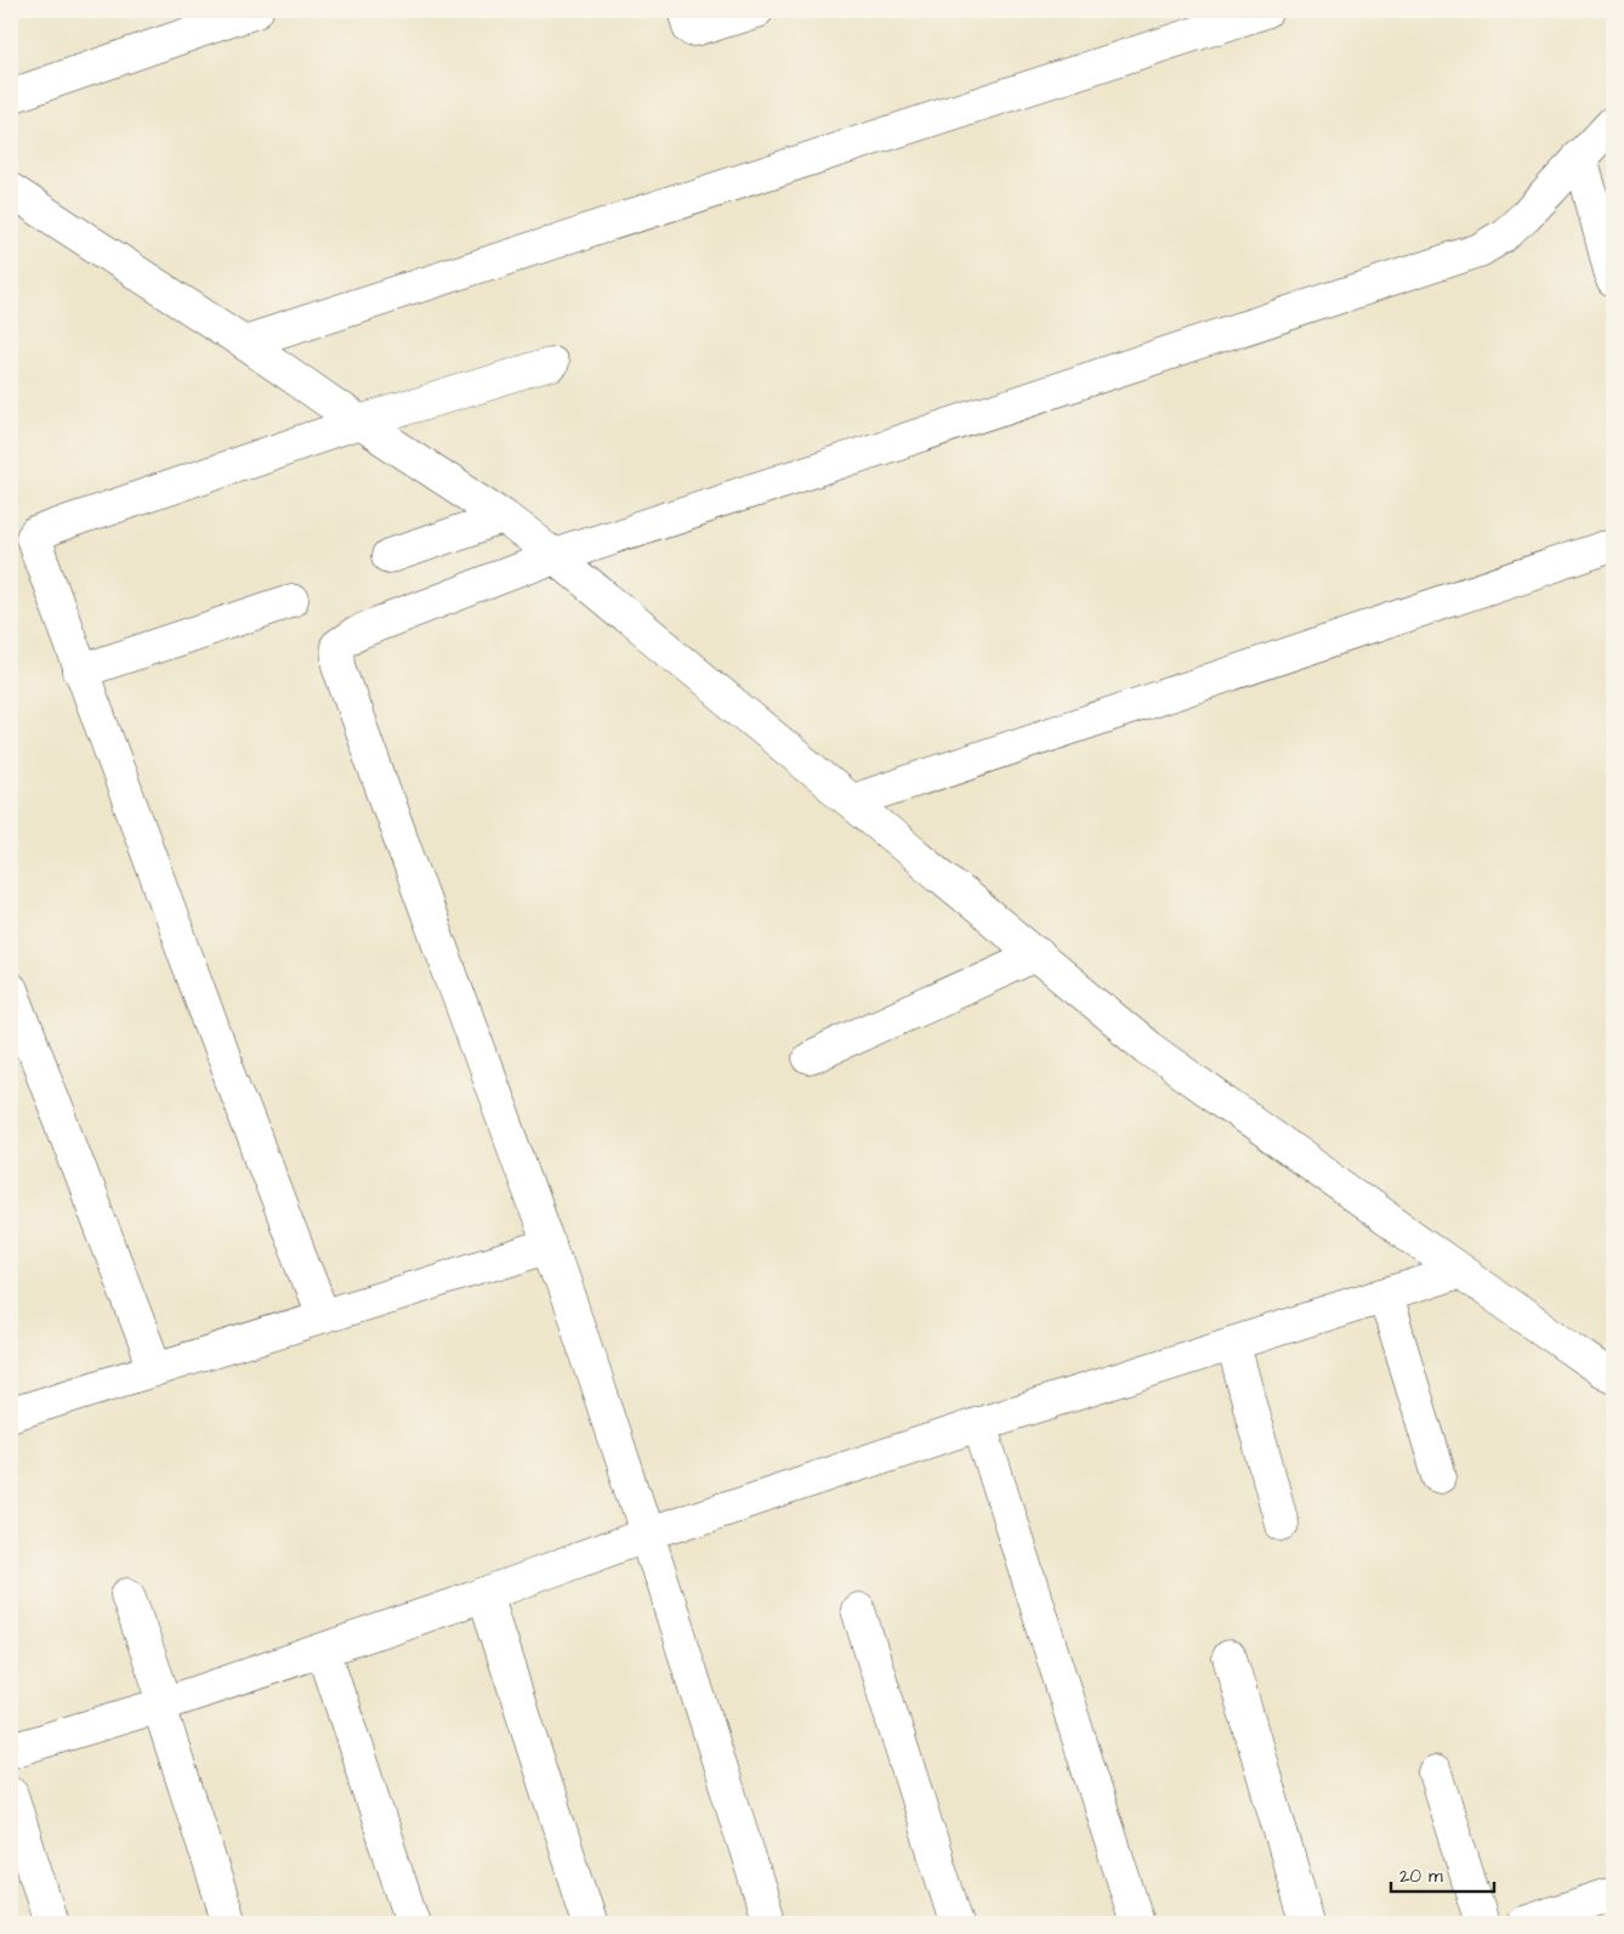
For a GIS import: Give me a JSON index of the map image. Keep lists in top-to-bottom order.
{
  "scale_bar": "20 m"
}
